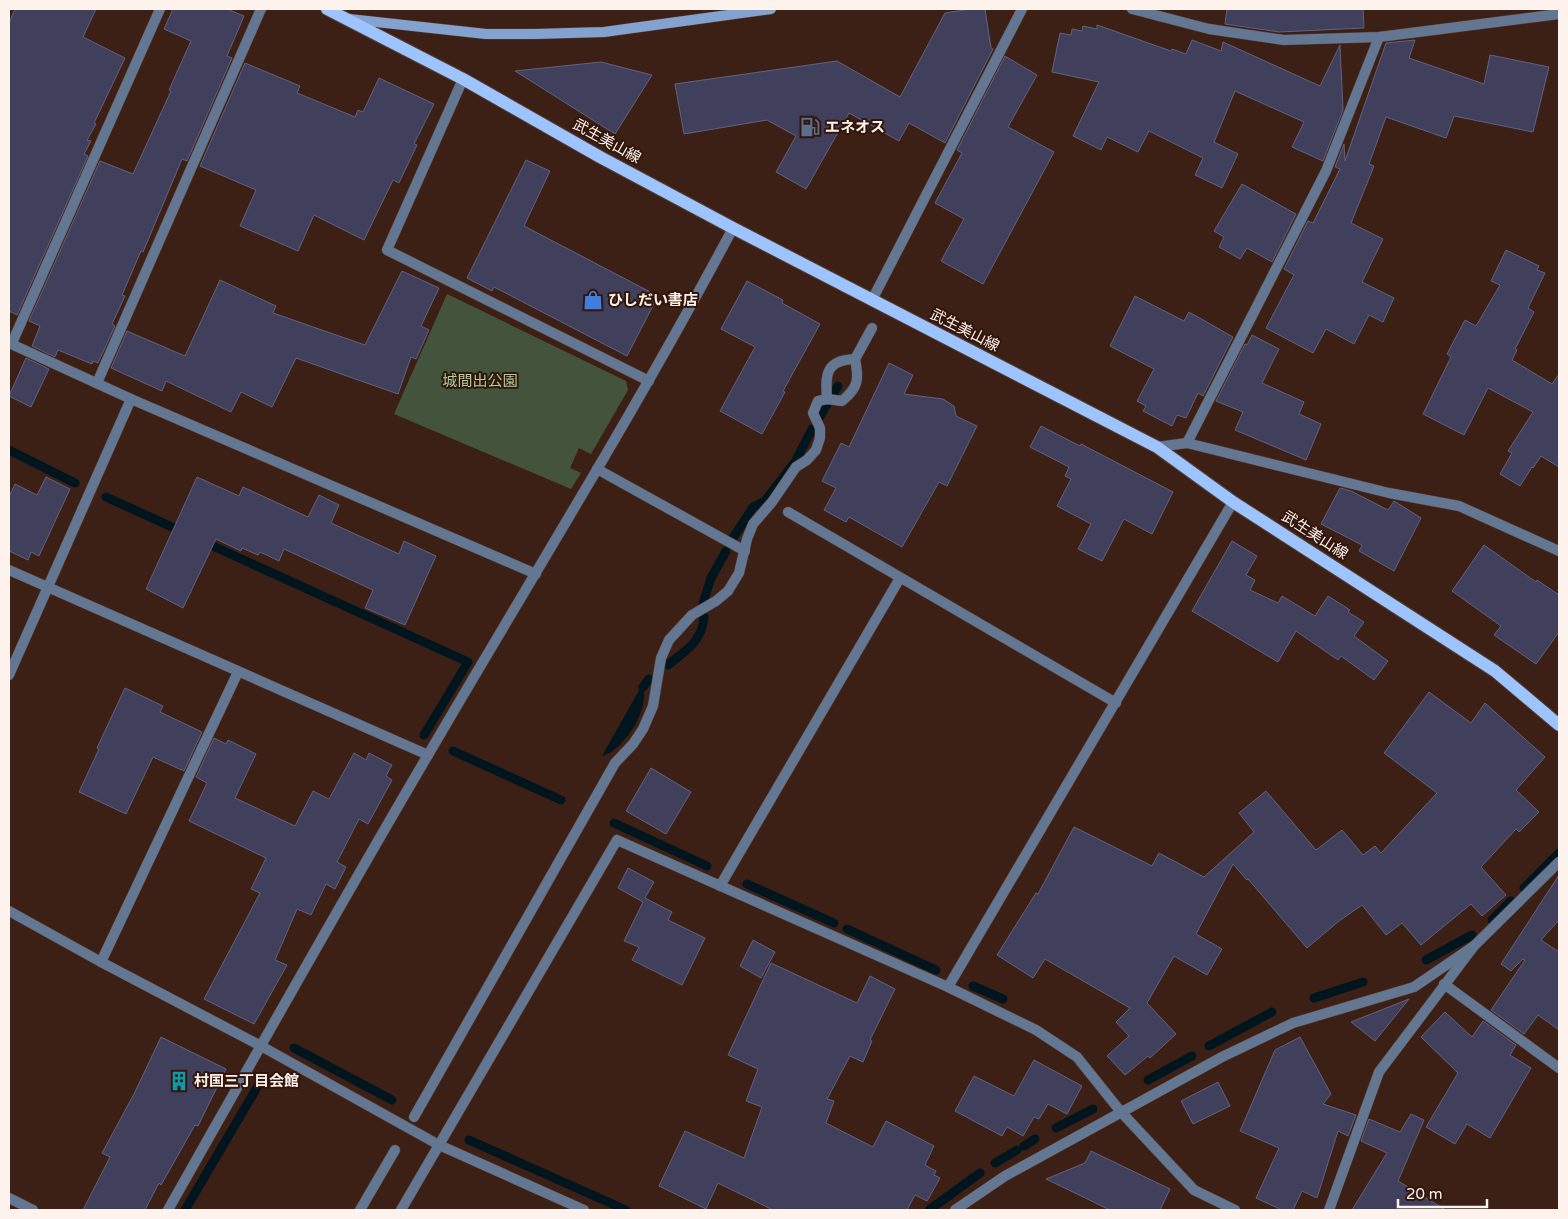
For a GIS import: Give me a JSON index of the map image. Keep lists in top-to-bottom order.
{
  "streets": {
    "main road": ["武生美山線"]
  },
  "parks": ["城間出公園"],
  "places": {
    "fuel station": ["エネオス"],
    "shop": ["ひしだい書店"],
    "building": ["村国三丁目会館"]
  },
  "scale_bar": "20 m"
}
